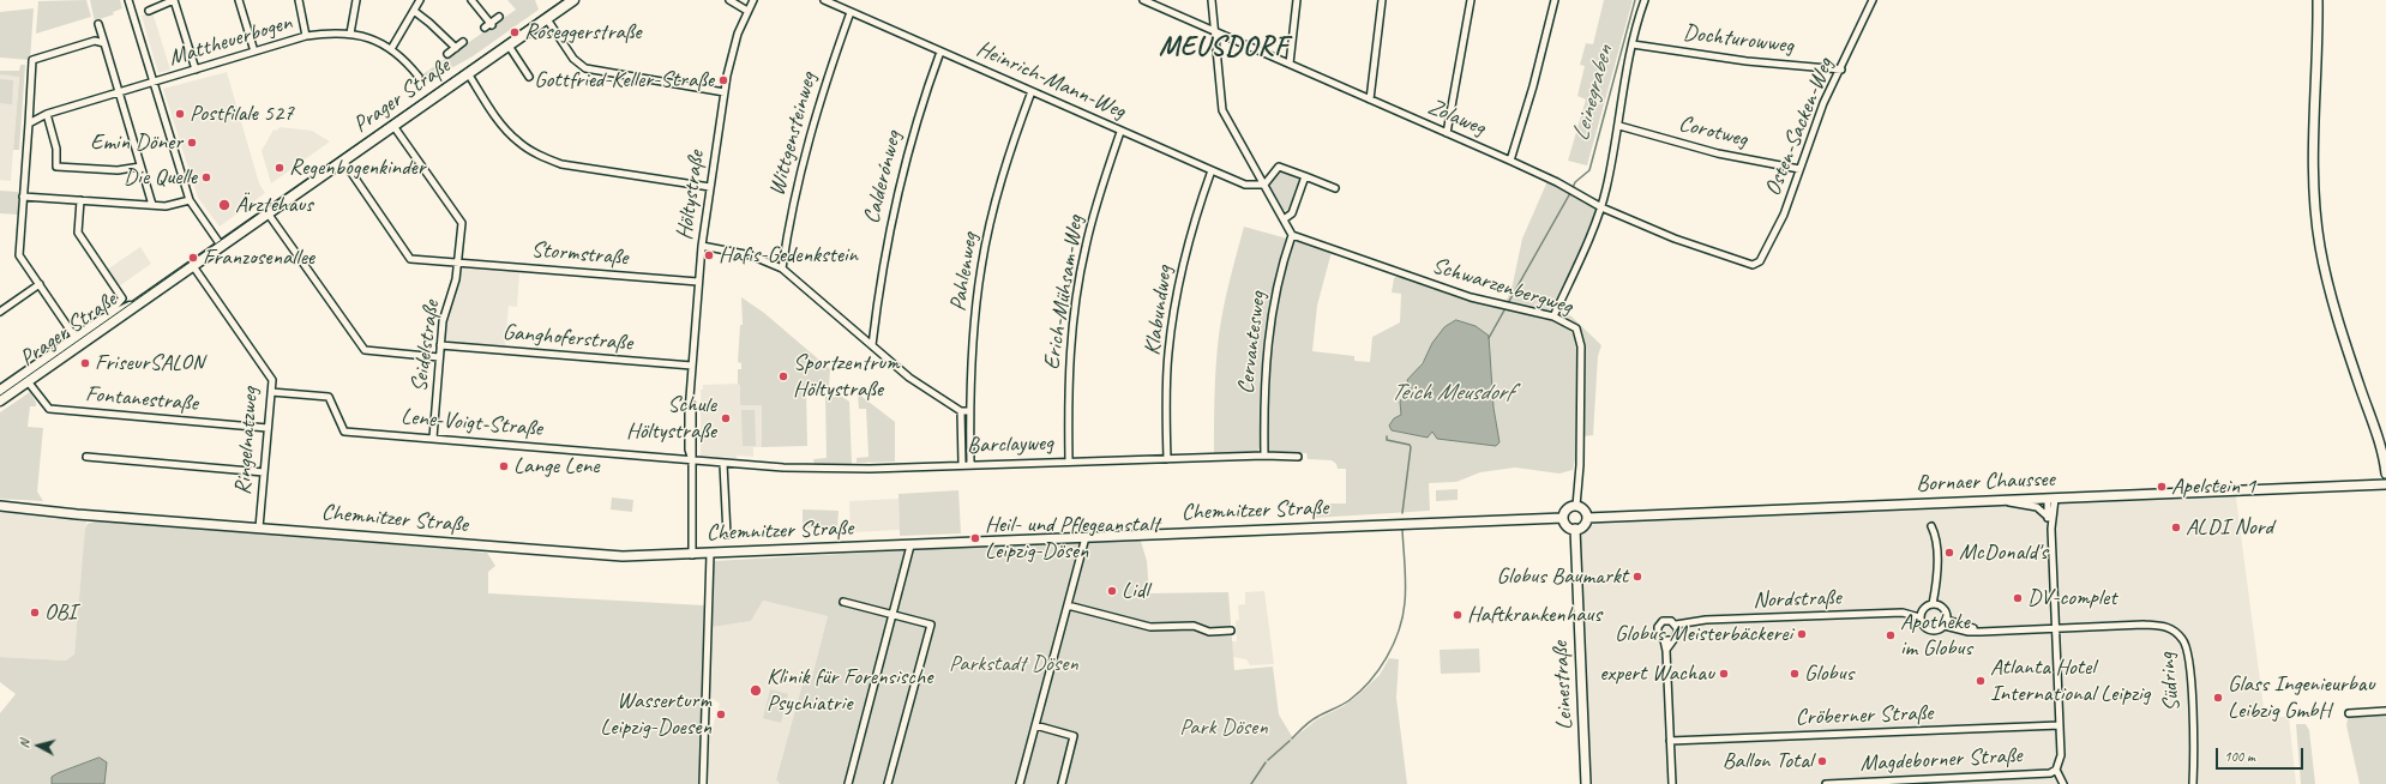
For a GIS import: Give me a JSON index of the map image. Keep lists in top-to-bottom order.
{
  "streets": {
    "main road": [
      "Prager Straße",
      "Bornaer Chaussee",
      "Chemnitzer Straße",
      "Leinestraße"
    ],
    "street": [
      "Dochturowweg",
      "Mattheuerbogen",
      "Heinrich-Mann-Weg",
      "Zolaweg",
      "Osten-Sacken-Weg",
      "Corotweg",
      "Wittgensteinweg",
      "Calderónweg",
      "Höltystraße",
      "Stormstraße",
      "Pahlenweg",
      "Schwarzenbergweg",
      "Erich-Mühsam-Weg",
      "Klabundweg",
      "Ganghoferstraße",
      "Cervantesweg",
      "Seidelstraße",
      "Fontanestraße",
      "Lene-Voigt-Straße",
      "Ringelnatzweg",
      "Barclayweg",
      "Nordstraße",
      "Südring",
      "Cröberner Straße",
      "Magdeborner Straße"
    ]
  },
  "crossings": [
    ["Dochturowweg", "Osten-Sacken-Weg"],
    ["Heinrich-Mann-Weg", "Wittgensteinweg"],
    ["Heinrich-Mann-Weg", "Calderónweg"],
    ["Heinrich-Mann-Weg", "Pahlenweg"],
    ["Heinrich-Mann-Weg", "Erich-Mühsam-Weg"],
    ["Heinrich-Mann-Weg", "Klabundweg"],
    ["Prager Straße", "Stormstraße"],
    ["Prager Straße", "Seidelstraße"],
    ["Prager Straße", "Fontanestraße"],
    ["Prager Straße", "Ringelnatzweg"],
    ["Zolaweg", "Osten-Sacken-Weg"],
    ["Osten-Sacken-Weg", "Corotweg"],
    ["Höltystraße", "Stormstraße"],
    ["Höltystraße", "Ganghoferstraße"],
    ["Höltystraße", "Lene-Voigt-Straße"],
    ["Höltystraße", "Barclayweg"],
    ["Höltystraße", "Chemnitzer Straße"],
    ["Stormstraße", "Seidelstraße"],
    ["Pahlenweg", "Barclayweg"],
    ["Schwarzenbergweg", "Cervantesweg"],
    ["Schwarzenbergweg", "Bornaer Chaussee"],
    ["Schwarzenbergweg", "Chemnitzer Straße"],
    ["Schwarzenbergweg", "Leinestraße"],
    ["Erich-Mühsam-Weg", "Barclayweg"],
    ["Klabundweg", "Barclayweg"],
    ["Ganghoferstraße", "Seidelstraße"],
    ["Cervantesweg", "Barclayweg"],
    ["Seidelstraße", "Lene-Voigt-Straße"],
    ["Fontanestraße", "Ringelnatzweg"],
    ["Lene-Voigt-Straße", "Ringelnatzweg"],
    ["Lene-Voigt-Straße", "Barclayweg"],
    ["Ringelnatzweg", "Chemnitzer Straße"],
    ["Bornaer Chaussee", "Chemnitzer Straße"],
    ["Bornaer Chaussee", "Leinestraße"],
    ["Chemnitzer Straße", "Leinestraße"],
    ["Nordstraße", "Südring"],
    ["Nordstraße", "Cröberner Straße"]
  ],
  "districts": ["MEUSDORF"],
  "water": ["Leinegraben", "Teich Meusdorf"],
  "parks": ["Parkstadt Dösen", "Park Dösen"],
  "places": [
    "Roseggerstraße",
    "Gottfried-Keller-Straße",
    "Postfilale 527",
    "Emin Döner",
    "Regenbogenkinder",
    "Die Quelle",
    "Ärztehaus",
    "Hafis-Gedenkstein",
    "Franzosenallee",
    "FriseurSALON",
    "Sportzentrum Höltystraße",
    "Schule Höltystraße",
    "Lange Lene",
    "Apelstein 1",
    "ALDI Nord",
    "Heil- und Pflegeanstalt Leipzig-Dösen",
    "McDonald's",
    "Globus Baumarkt",
    "Lidl",
    "DV-complet",
    "OBI",
    "Haftkrankenhaus",
    "Globus Meisterbäckerei",
    "Apotheke im Globus",
    "expert Wachau",
    "Globus",
    "Atlanta Hotel International Leipzig",
    "Klinik für Forensische Psychiatrie",
    "Glass Ingenieurbau Leibzig GmbH",
    "Wasserturm Leipzig-Doesen",
    "Ballon Total"
  ],
  "scale_bar": "100 m",
  "north": "left"
}
